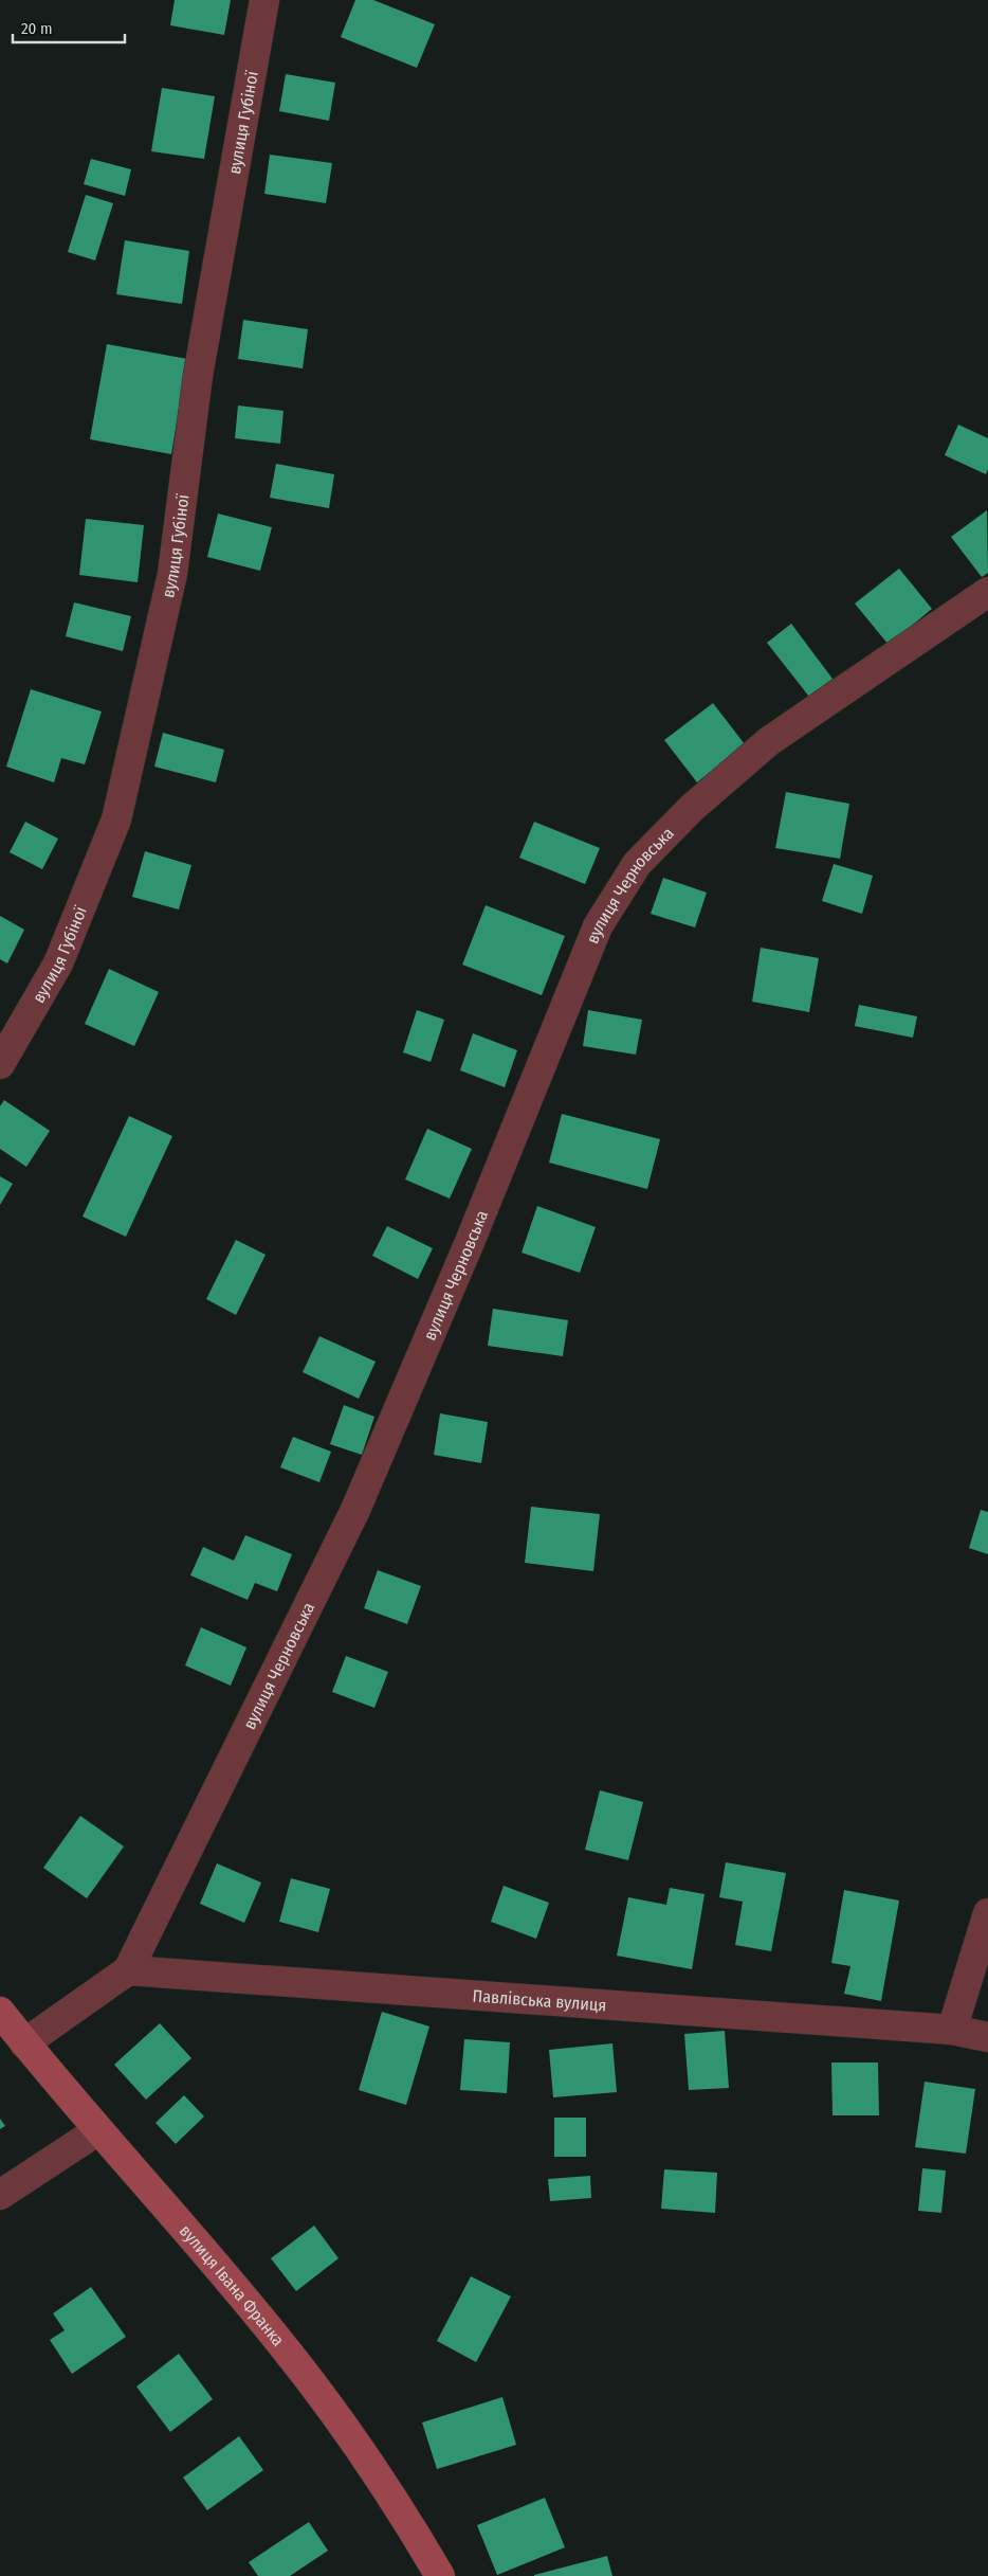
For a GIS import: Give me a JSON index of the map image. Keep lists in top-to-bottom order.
{
  "streets": {
    "main road": ["вулиця Івана Франка"],
    "street": ["вулиця Губіної", "вулиця Черновська", "Павлівська вулиця"]
  },
  "crossings": [
    ["вулиця Черновська", "Павлівська вулиця"],
    ["вулиця Черновська", "вулиця Івана Франка"]
  ],
  "scale_bar": "20 m"
}
